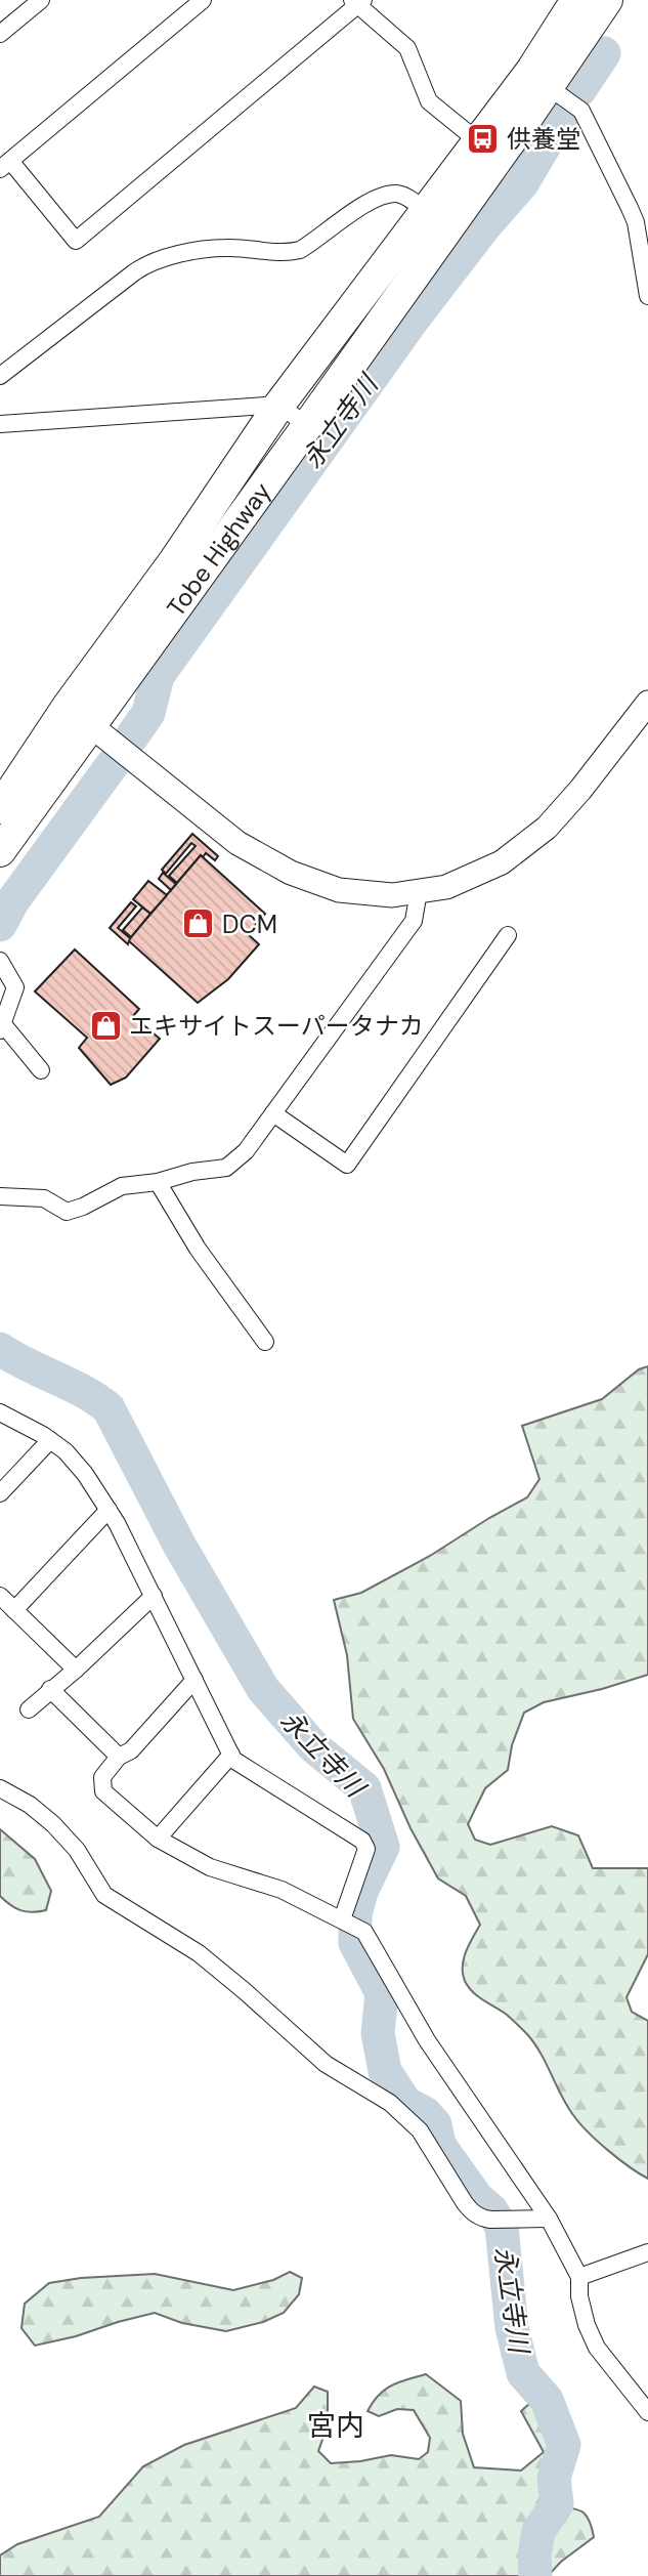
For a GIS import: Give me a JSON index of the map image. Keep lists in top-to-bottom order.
{
  "streets": {
    "highway": ["Tobe Highway"]
  },
  "districts": ["宮内"],
  "water": ["永立寺川"],
  "places": {
    "bus stop": ["供養堂"],
    "shop": ["DCM", "エキサイトスーパータナカ"]
  }
}
